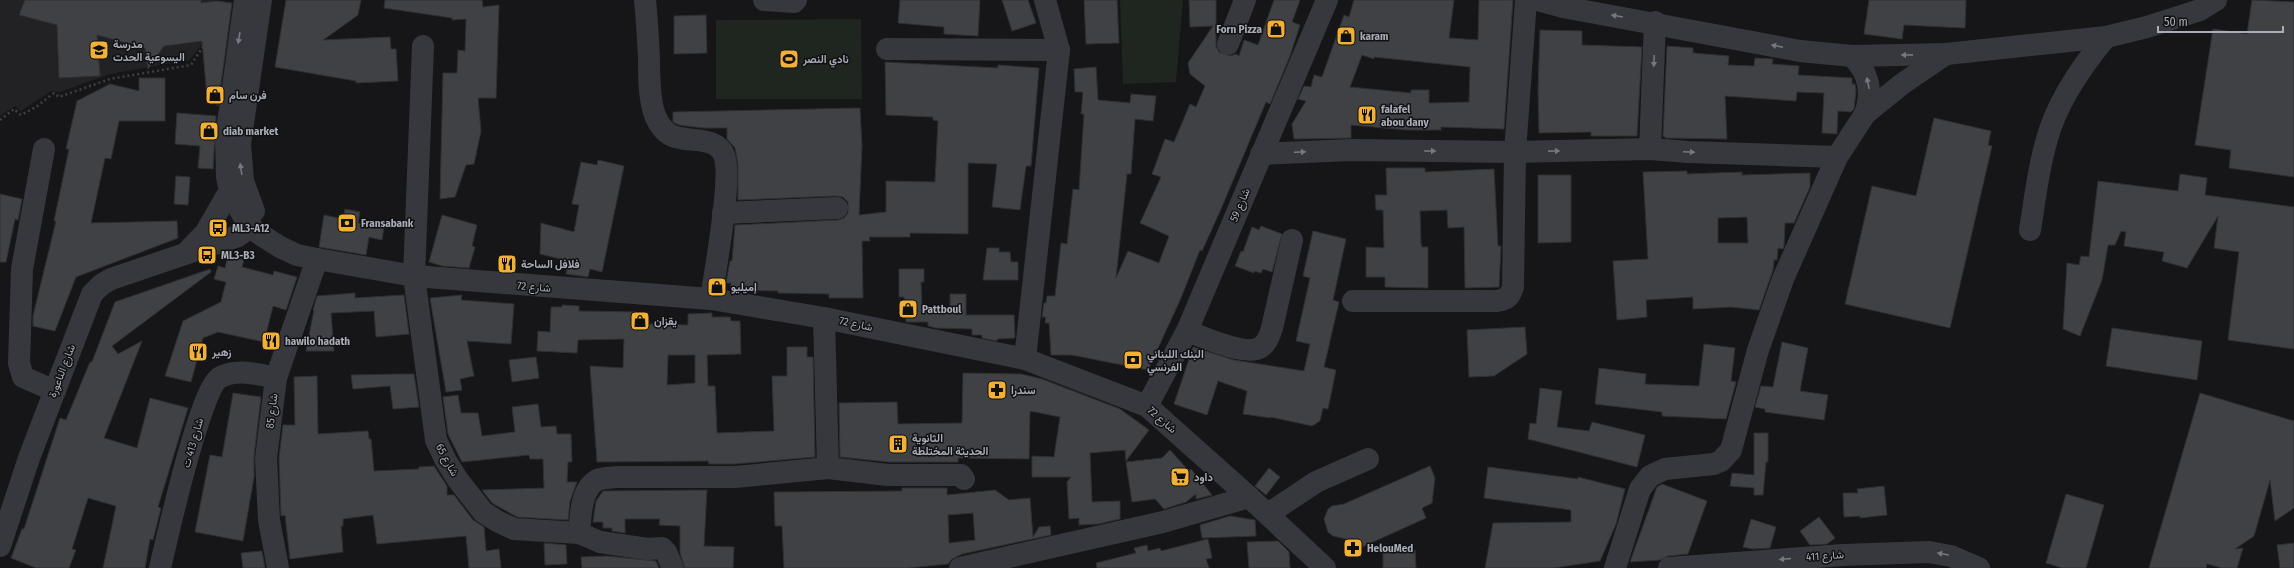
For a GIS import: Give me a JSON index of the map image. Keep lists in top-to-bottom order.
{
  "streets": {
    "street": [
      "شارع 59",
      "شارع 72",
      "شارع الناعورة",
      "شارع 85",
      "شارع 413 ت",
      "شارع 65",
      "شارع 411"
    ]
  },
  "crossings": [
    ["شارع 59", "شارع 72"],
    ["شارع 72", "شارع الناعورة"],
    ["شارع 72", "شارع 85"],
    ["شارع 72", "شارع 65"],
    ["شارع 85", "شارع 413 ت"]
  ],
  "one_way": ["شارع 411"],
  "places": {
    "shop": [
      "Forn Pizza",
      "karam",
      "فرن سام",
      "diab market",
      "إميليو",
      "Pattboul",
      "يقزان"
    ],
    "school or university": ["مدرسة اليسوعية الحدت"],
    "sports": ["نادي النصر"],
    "restaurant": [
      "falafel abou dany",
      "فلافل الساحة",
      "hawilo hadath",
      "زهير"
    ],
    "bank": ["Fransabank", "البنك اللبناني الفرنسي"],
    "bus stop": ["ML3-A12", "ML3-B3"],
    "pharmacy": ["سندرا", "HelouMed"],
    "building": ["الثانوية الحديثة المختلطة"],
    "supermarket": ["داود"]
  },
  "scale_bar": "50 m"
}
